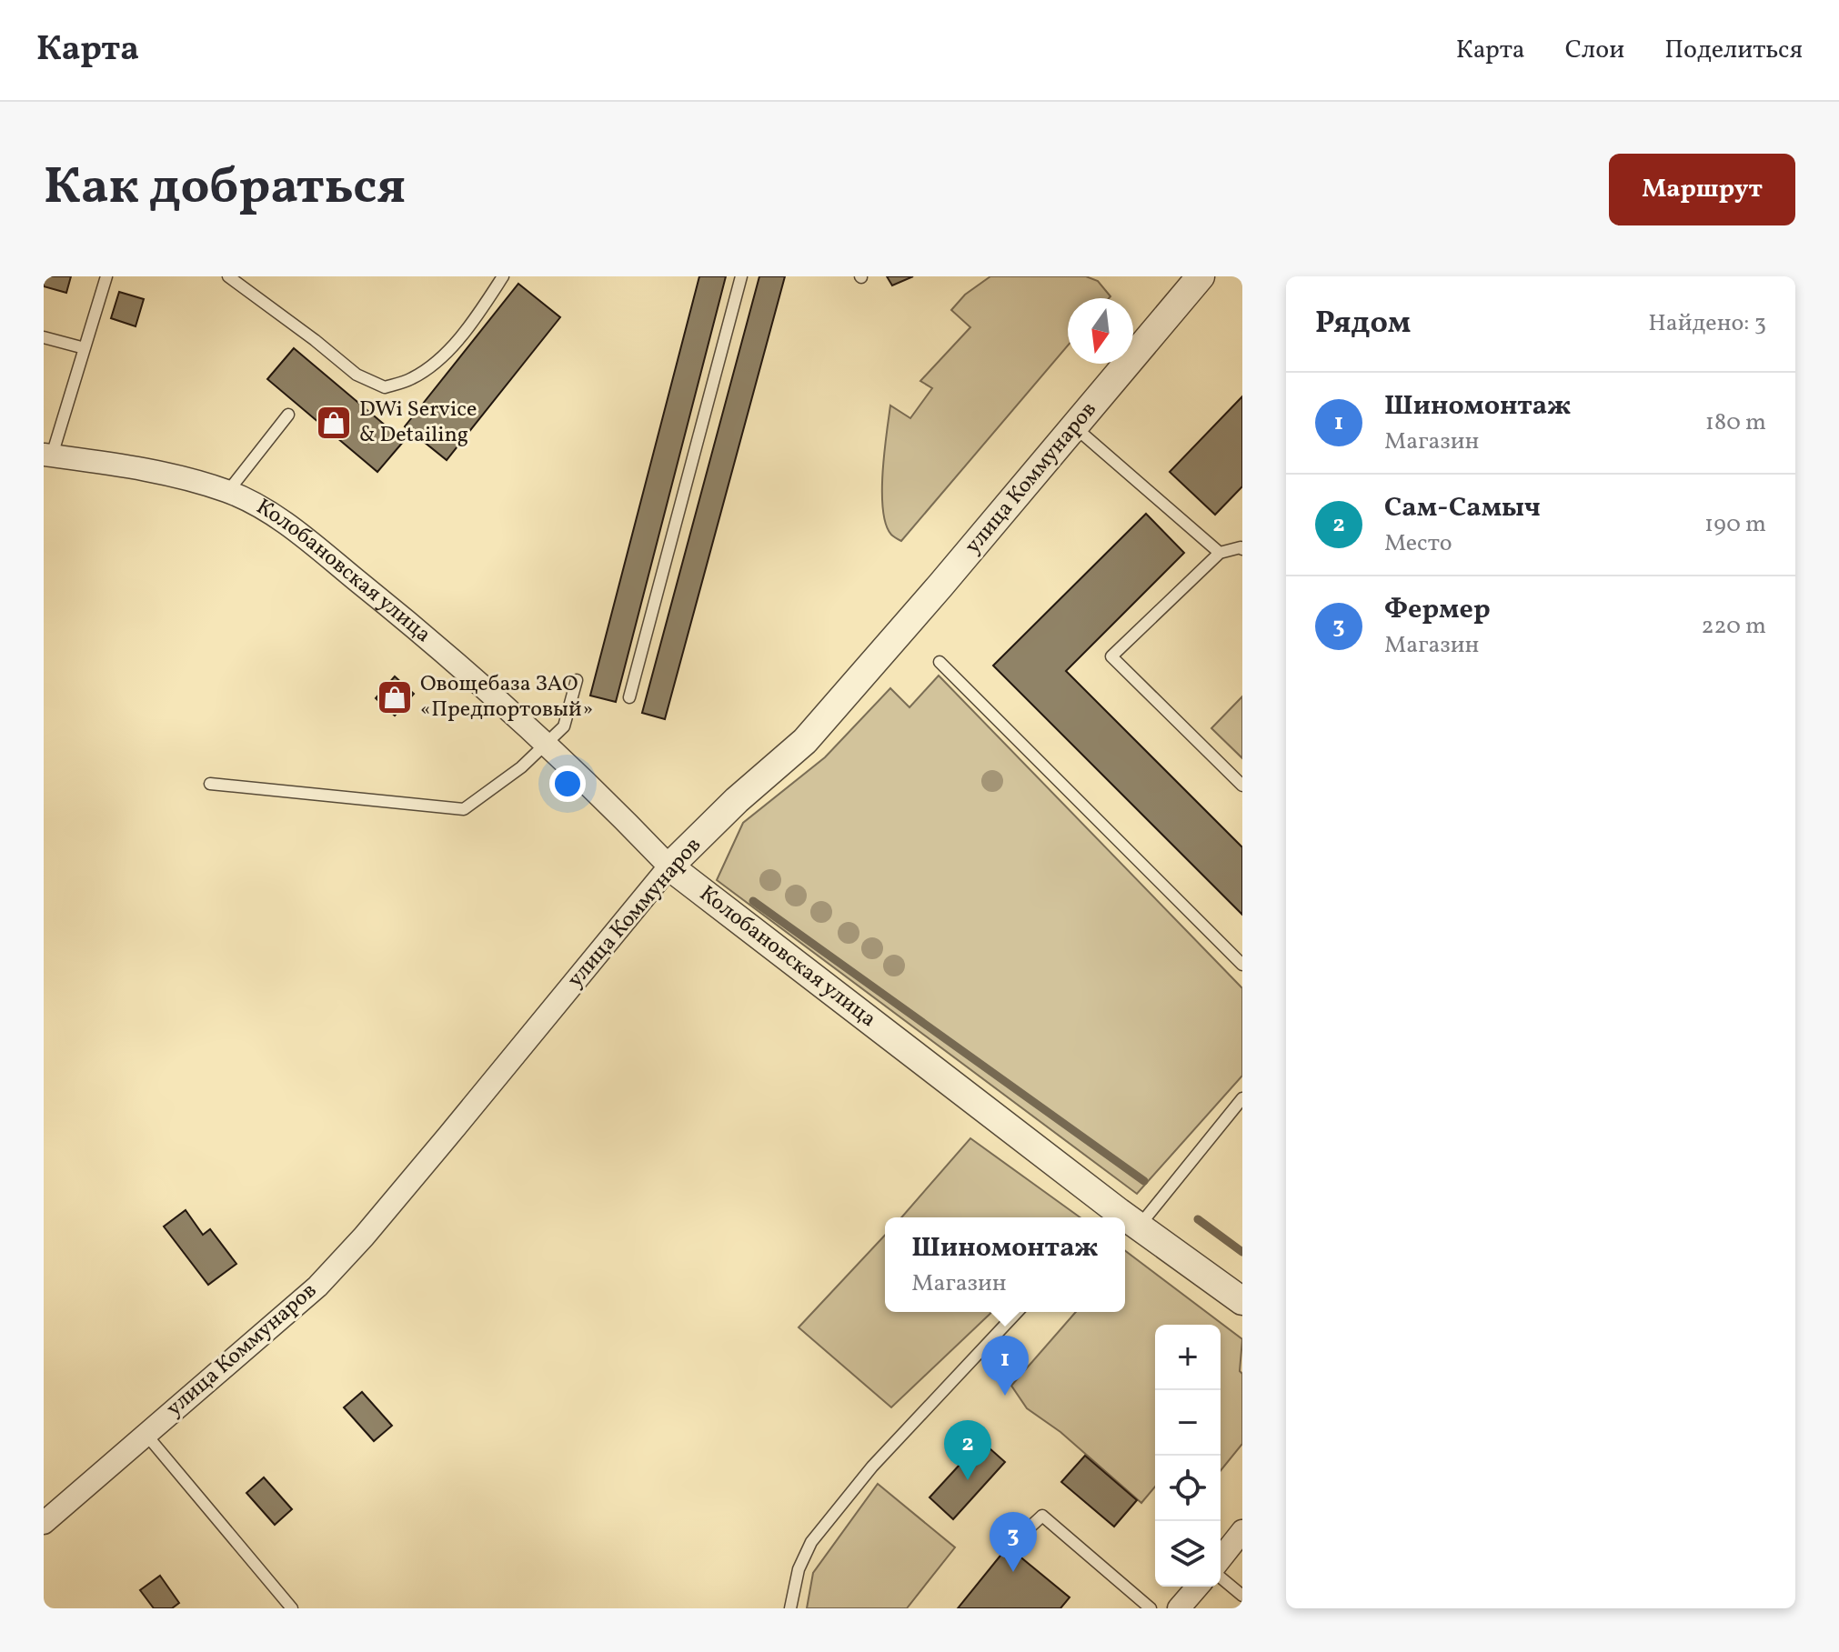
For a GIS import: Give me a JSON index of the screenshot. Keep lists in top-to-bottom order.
{
  "streets": {
    "street": ["улица Коммунаров", "Колобановская улица"]
  },
  "crossings": [
    ["улица Коммунаров", "Колобановская улица"]
  ],
  "places": {
    "shop": ["DWi Service & Detailing", "Овощебаза ЗАО «Предпортовый»"]
  },
  "north": "bottom",
  "page": {
    "header": "Карта",
    "nav": ["Карта", "Слои", "Поделиться"],
    "title": "Как добраться",
    "buttons": "Маршрут",
    "heading": ["Рядом", "Найдено: 3"],
    "list": [
      {
        "mark": "1",
        "name": "Шиномонтаж",
        "note": "Магазин",
        "value": "180 m"
      },
      {
        "mark": "2",
        "name": "Сам-Самыч",
        "note": "Место",
        "value": "190 m"
      },
      {
        "mark": "3",
        "name": "Фермер",
        "note": "Магазин",
        "value": "220 m"
      }
    ],
    "popup": ["Шиномонтаж", "Магазин"],
    "map_buttons": ["+", "−"],
    "pins": ["1", "2", "3"]
  }
}
